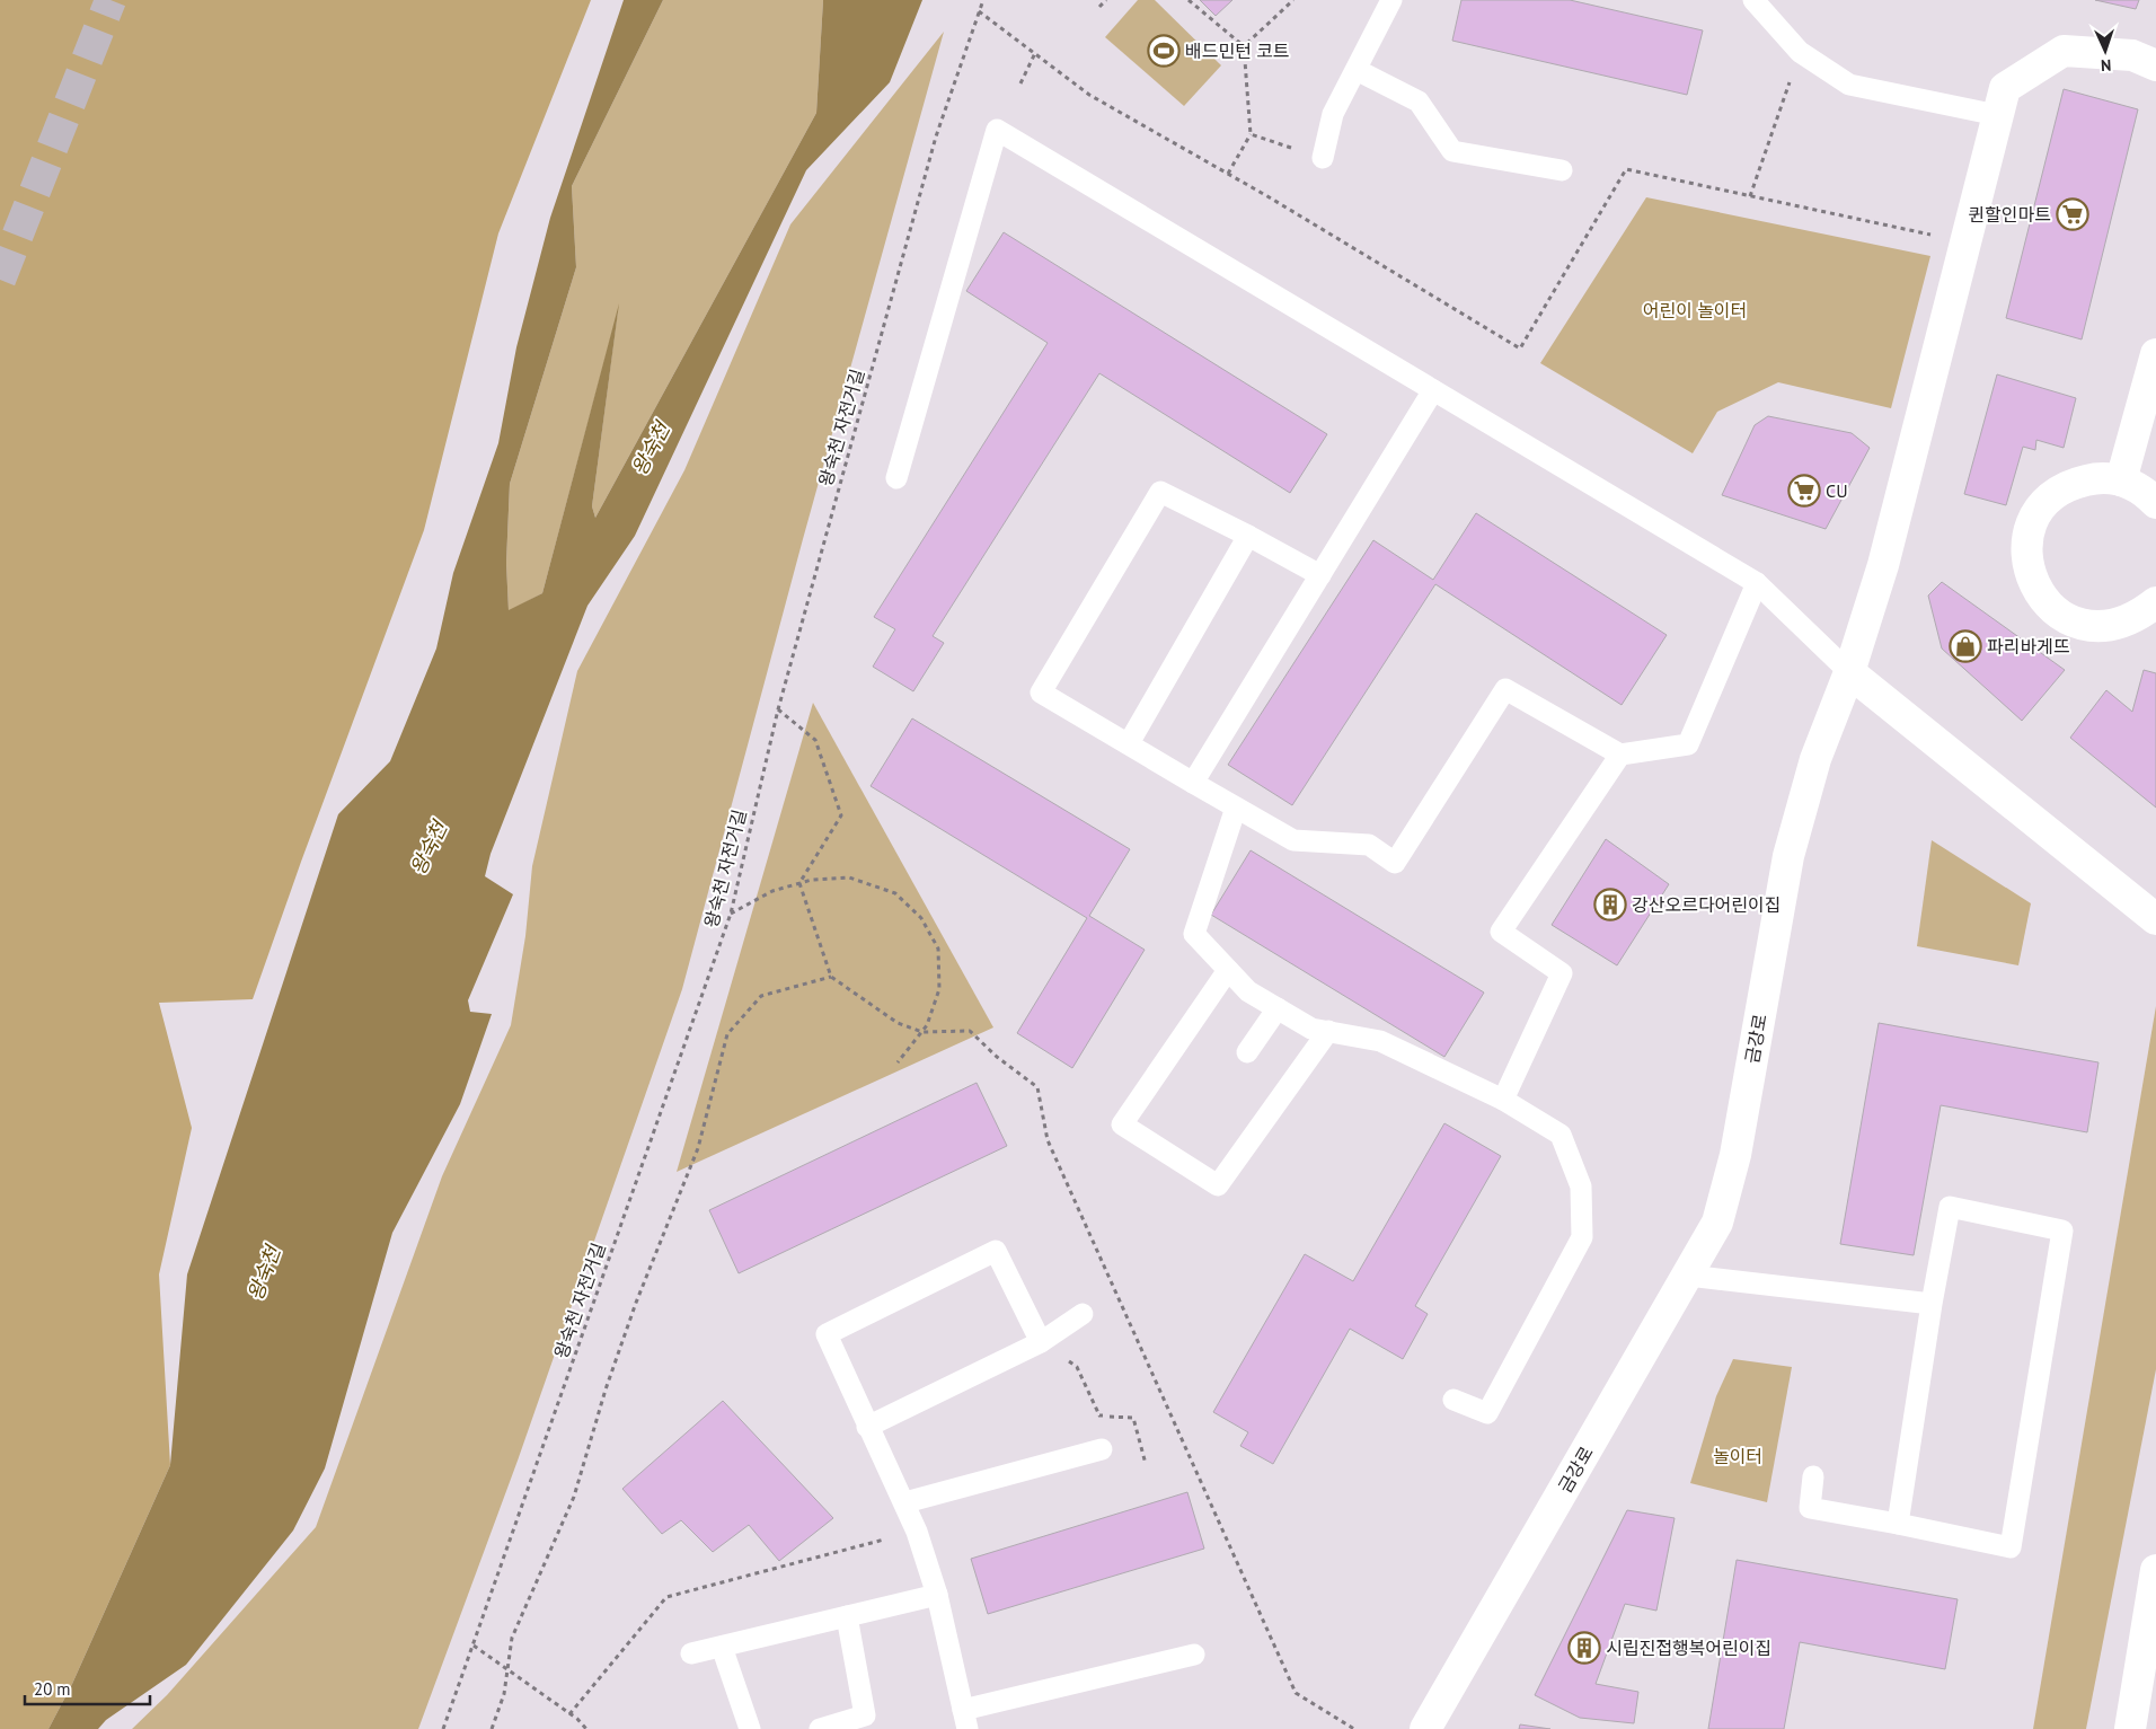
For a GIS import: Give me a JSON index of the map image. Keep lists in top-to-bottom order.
{
  "streets": {
    "street": ["금강로"],
    "path": ["왕숙천 자전거길"]
  },
  "water": ["왕숙천"],
  "parks": ["어린이 놀이터", "놀이터"],
  "places": {
    "sports": ["배드민턴 코트"],
    "supermarket": ["퀸할인마트", "CU"],
    "shop": ["파리바게뜨"],
    "building": ["강산오르다어린이집", "시립진접행복어린이집"]
  },
  "scale_bar": "20 m",
  "north": "bottom"
}
